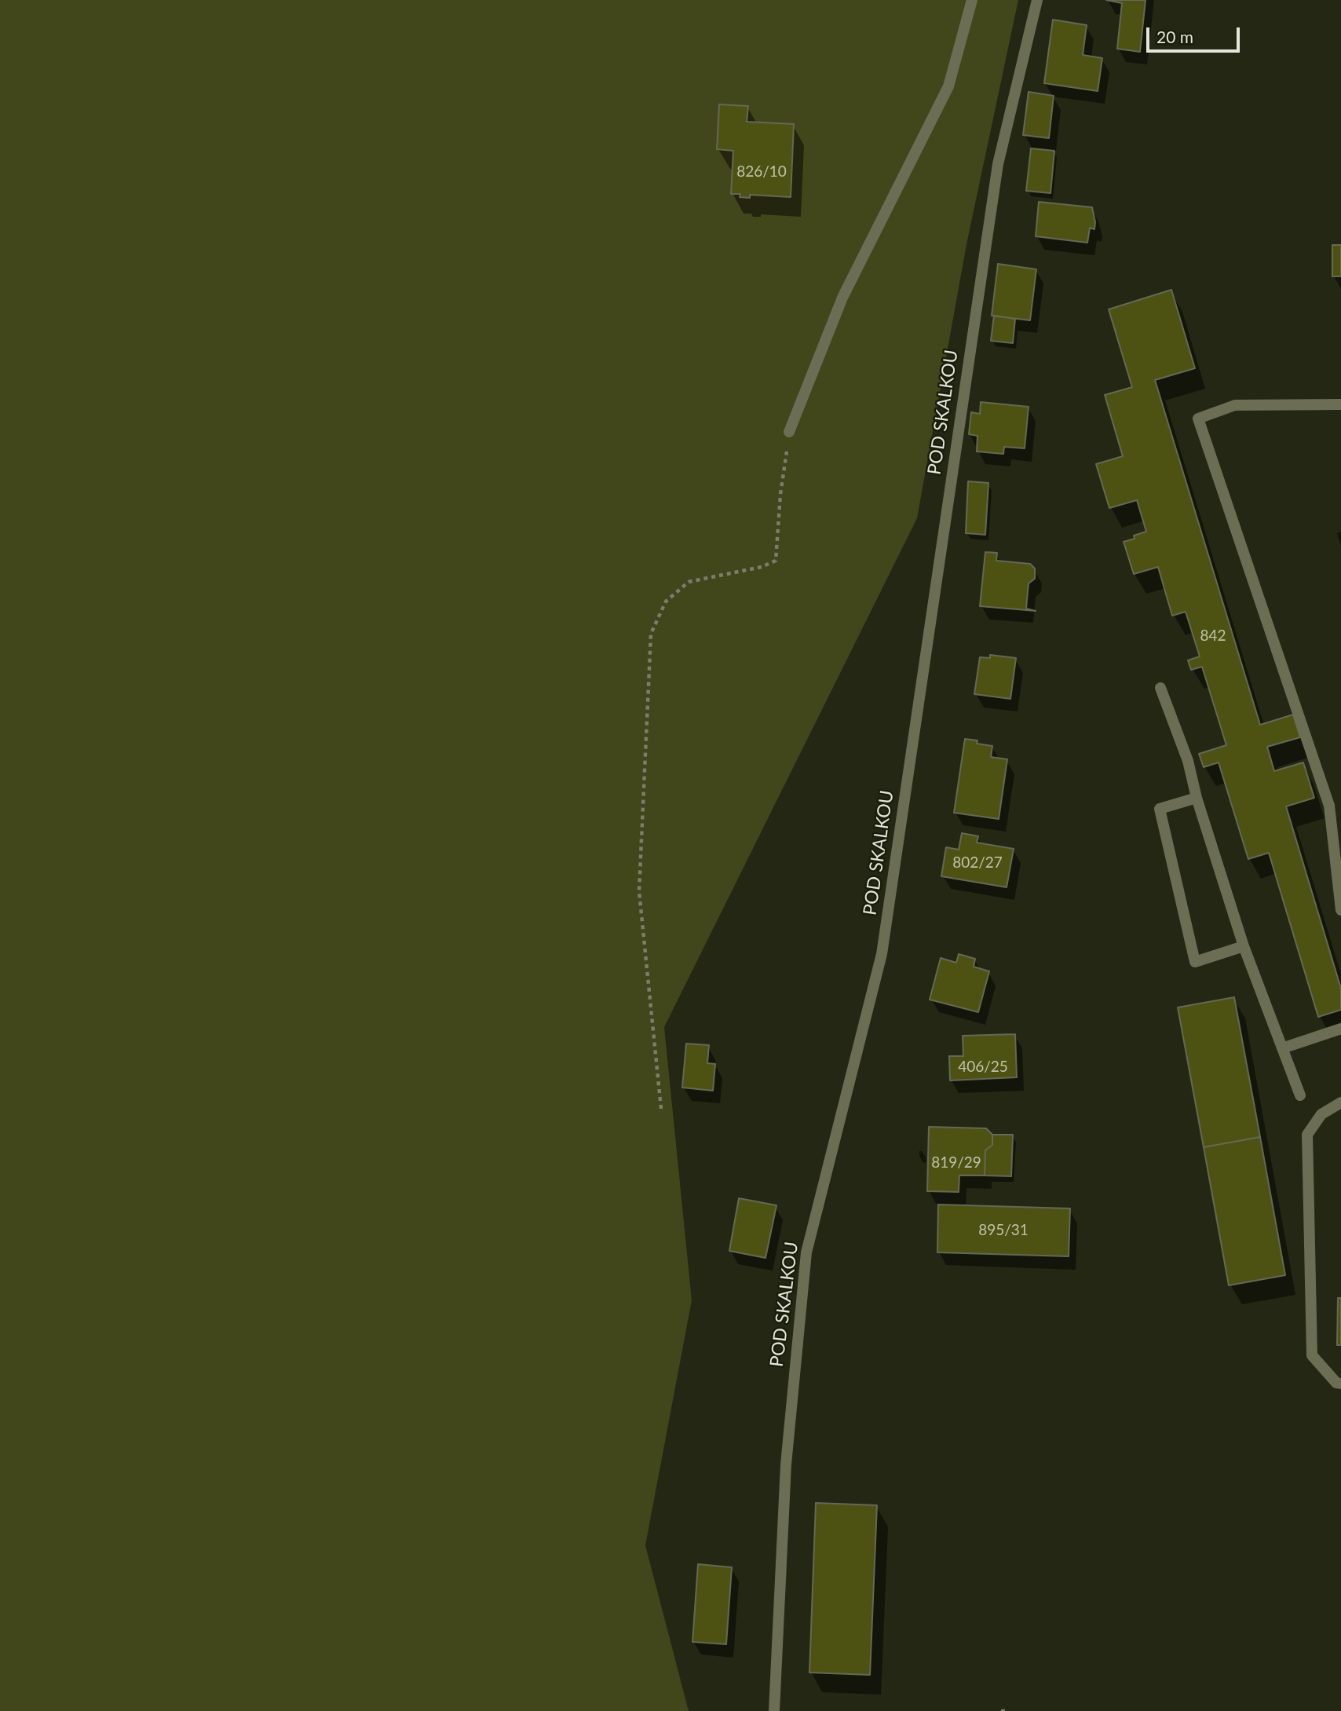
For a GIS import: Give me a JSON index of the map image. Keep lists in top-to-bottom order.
{
  "streets": {
    "street": ["POD SKALKOU"]
  },
  "house_numbers": [
    "826/10",
    "842",
    "802/27",
    "406/25",
    "819/29",
    "895/31"
  ],
  "scale_bar": "20 m"
}
